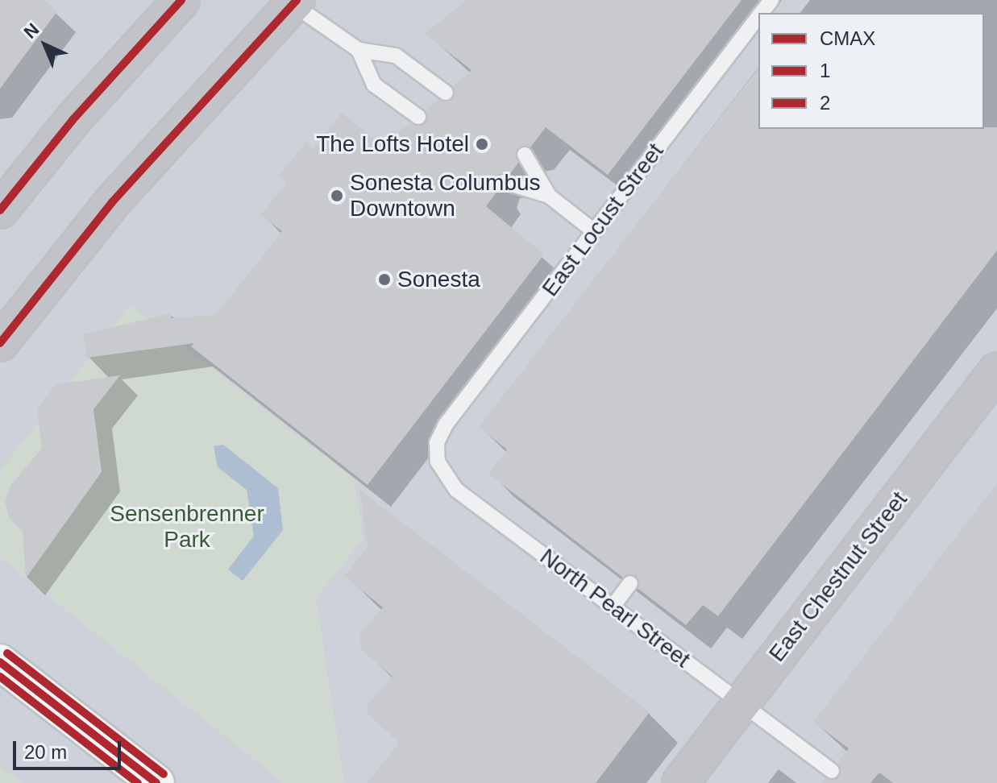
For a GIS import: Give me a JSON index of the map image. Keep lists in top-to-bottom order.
{
  "streets": {
    "main road": ["East Chestnut Street"],
    "lane": ["East Locust Street", "North Pearl Street"]
  },
  "crossings": [
    ["East Locust Street", "North Pearl Street"],
    ["East Chestnut Street", "North Pearl Street"]
  ],
  "parks": ["Sensenbrenner Park"],
  "places": ["The Lofts Hotel", "Sonesta Columbus Downtown", "Sonesta"],
  "lines": ["transit line CMAX", "transit line 2", "transit line 1"],
  "legend": ["CMAX", "1", "2"],
  "scale_bar": "20 m",
  "north": "top left"
}
